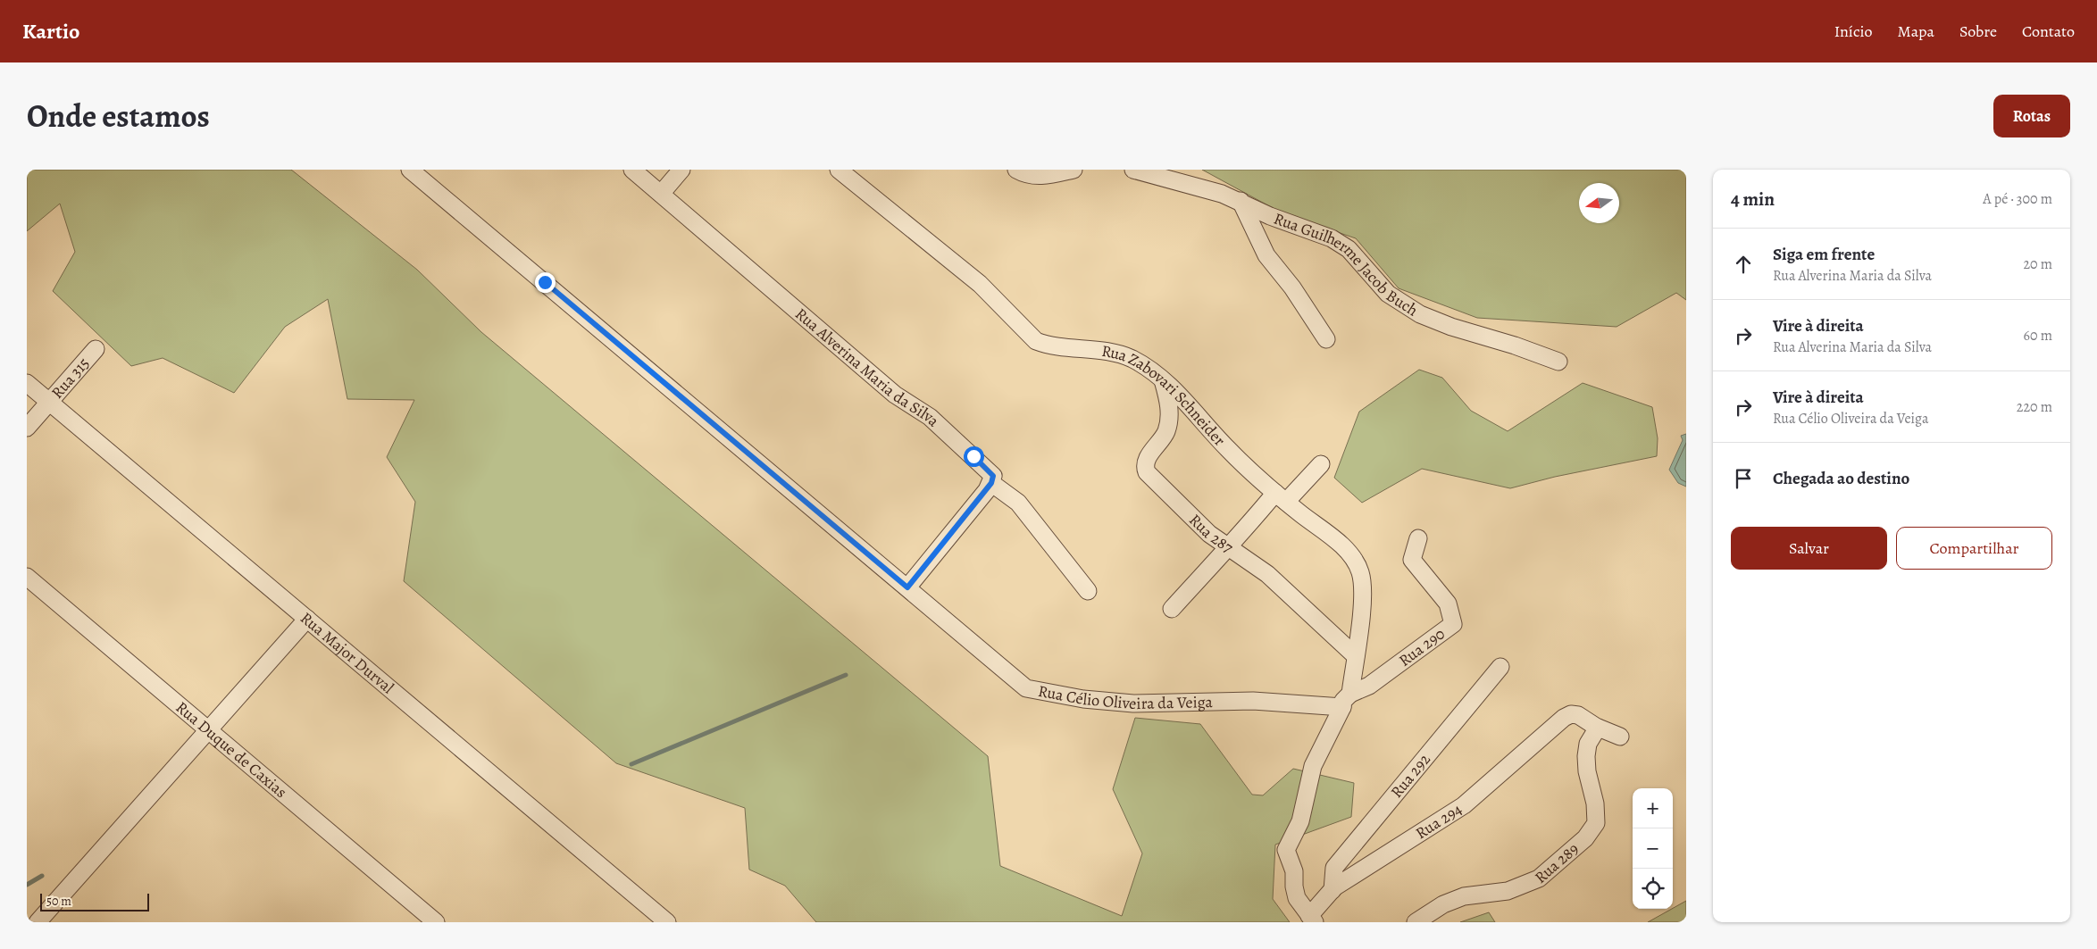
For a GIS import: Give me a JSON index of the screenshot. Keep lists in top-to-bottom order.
{
  "streets": {
    "street": [
      "Rua Guilherme Jacob Buch",
      "Rua Alverina Maria da Silva",
      "Rua 315",
      "Rua Zabovari Schneider",
      "Rua 287",
      "Rua 290",
      "Rua Major Durval",
      "Rua Célio Oliveira da Veiga",
      "Rua Duque de Caxias",
      "Rua 292",
      "Rua 294",
      "Rua 289"
    ]
  },
  "crossings": [
    ["Rua 315", "Rua Major Durval"],
    ["Rua Zabovari Schneider", "Rua 287"],
    ["Rua Zabovari Schneider", "Rua 290"],
    ["Rua Zabovari Schneider", "Rua Célio Oliveira da Veiga"],
    ["Rua 290", "Rua Célio Oliveira da Veiga"],
    ["Rua 292", "Rua 294"],
    ["Rua 294", "Rua 289"]
  ],
  "scale_bar": "50 m",
  "north": "left",
  "page": {
    "header": "Kartio",
    "nav": [
      "Início",
      "Mapa",
      "Sobre",
      "Contato"
    ],
    "title": "Onde estamos",
    "buttons": [
      "Rotas",
      ["Salvar", "Compartilhar"]
    ],
    "heading": ["4 min", "A pé · 300 m"],
    "list": [
      ["Siga em frente", "Rua Alverina Maria da Silva", "20 m"],
      ["Vire à direita", "Rua Alverina Maria da Silva", "60 m"],
      ["Vire à direita", "Rua Célio Oliveira da Veiga", "220 m"],
      "Chegada ao destino"
    ],
    "map_buttons": ["+", "−"],
    "scale": "50 m"
  }
}
